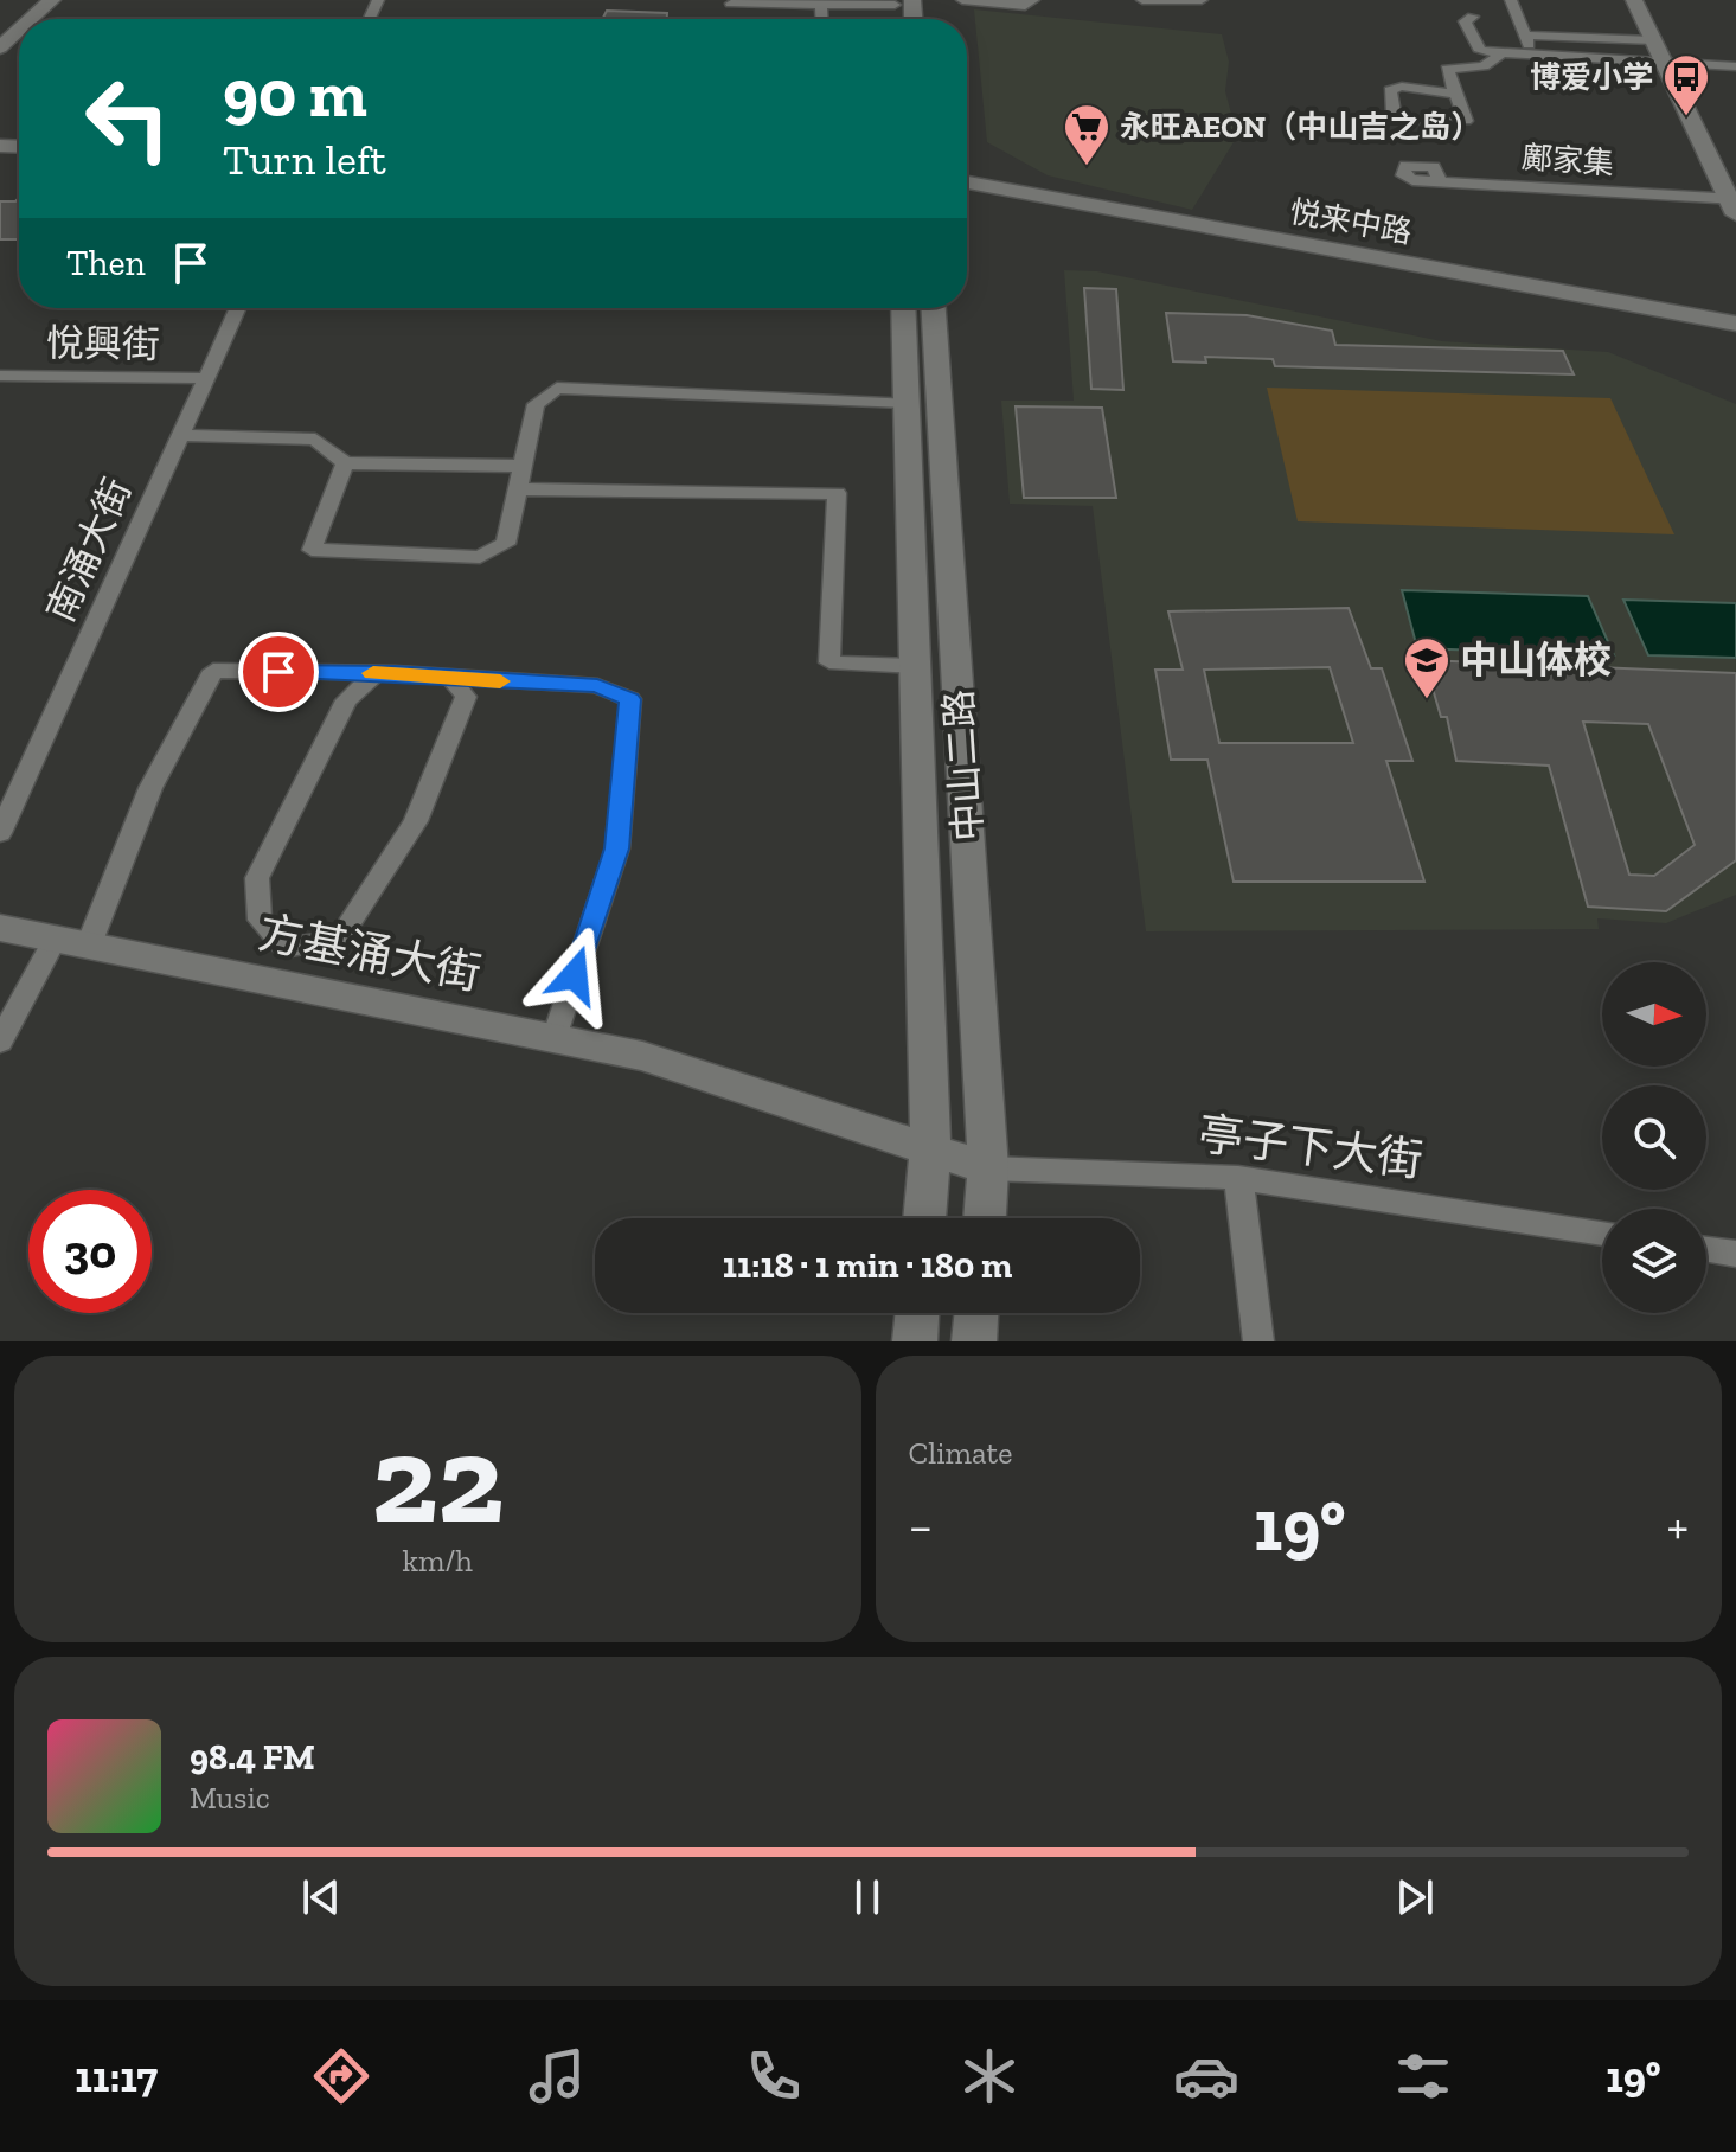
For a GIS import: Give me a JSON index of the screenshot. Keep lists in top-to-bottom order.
{
  "streets": {
    "main road": ["悦来中路", "中山二路", "方基涌大街"],
    "street": [
      "鄺家集",
      "悅興街",
      "南涌大街",
      "亭子下大街"
    ]
  },
  "crossings": [
    ["悅興街", "南涌大街"],
    ["中山二路", "方基涌大街"],
    ["中山二路", "亭子下大街"],
    ["方基涌大街", "亭子下大街"]
  ],
  "places": {
    "bus stop": ["博爱小学"],
    "supermarket": ["永旺AEON（中山吉之岛）"],
    "school or university": ["中山体校"]
  },
  "north": "right",
  "page": {
    "turn": ["90 m", "Turn left"],
    "then": "Then",
    "limit": "30",
    "trip": "11:18 · 1 min · 180 m",
    "tile": [
      ["22", "km/h"],
      "Climate"
    ],
    "heat": ["−", "19°", "+"],
    "song": ["98.4 FM", "Music"],
    "tabs": ["11:17", "19°"]
  }
}
